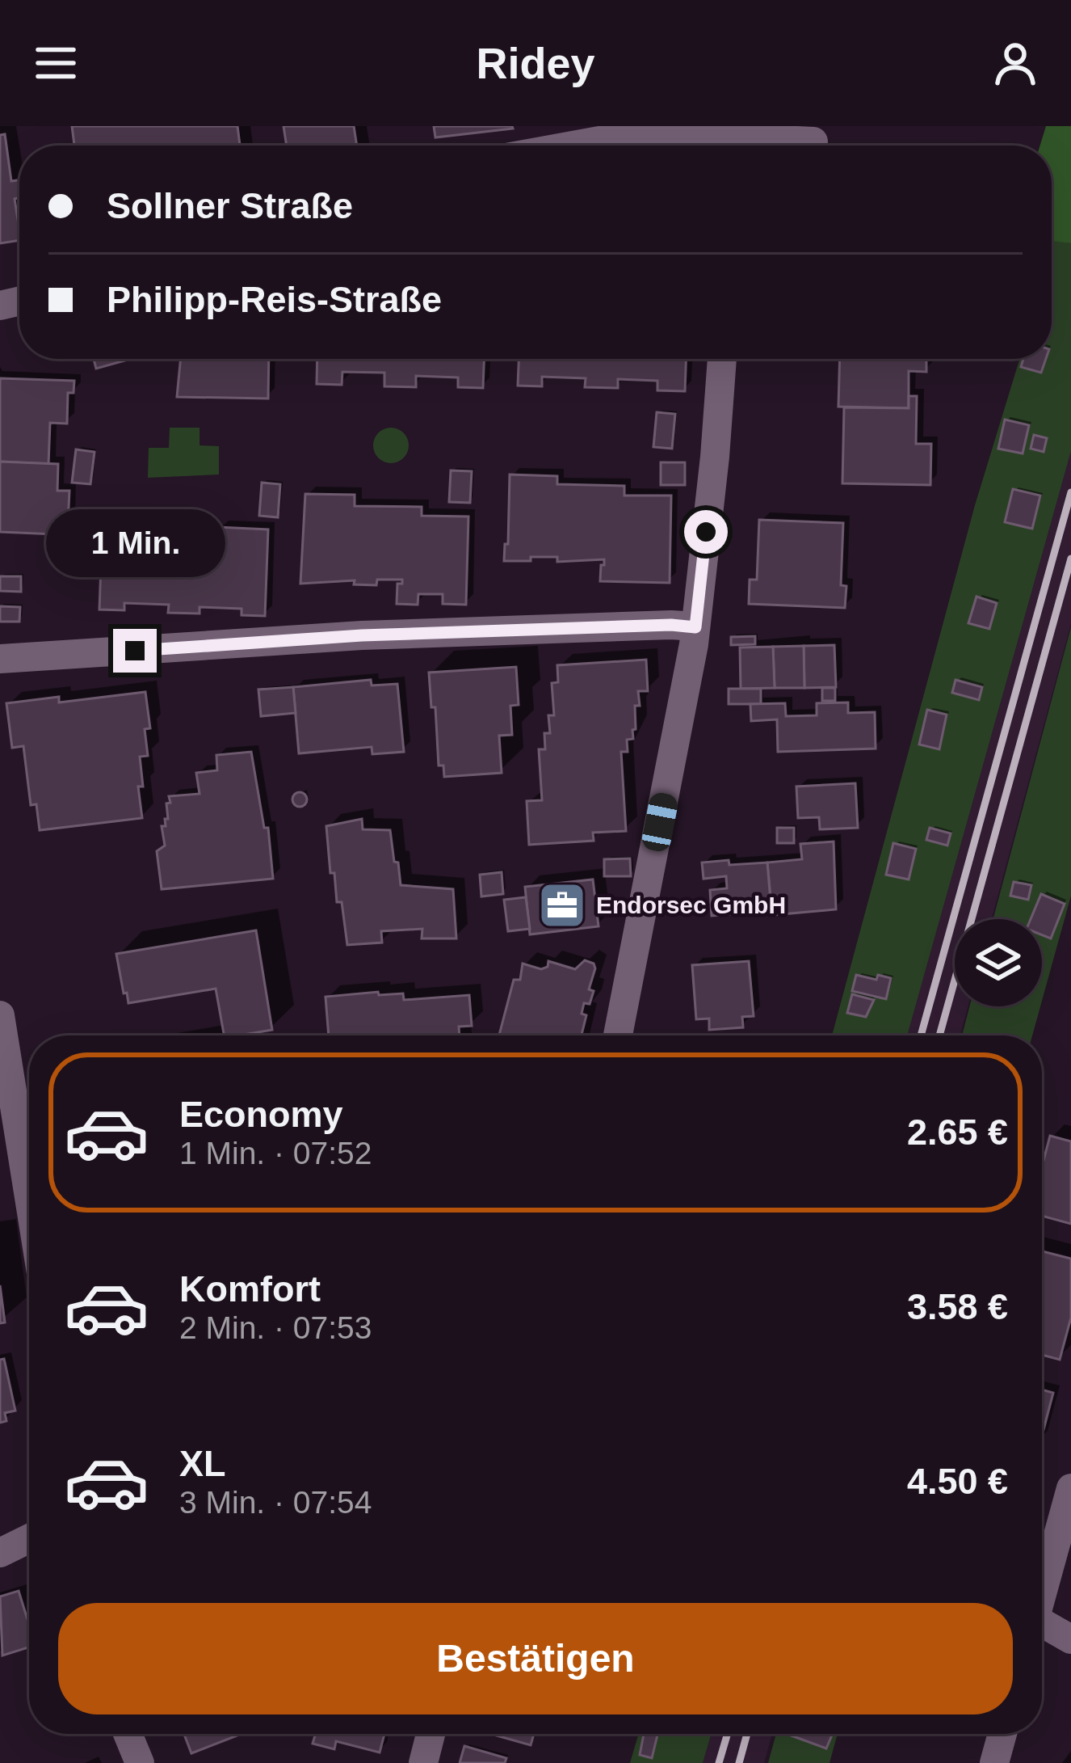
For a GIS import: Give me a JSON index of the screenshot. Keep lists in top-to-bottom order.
{
  "places": {
    "office": ["Endorsec GmbH"]
  },
  "page": {
    "header": "Ridey",
    "banner": ["Sollner Straße", "Philipp-Reis-Straße"],
    "bubble": "1 Min.",
    "list": [
      {
        "name": "Economy",
        "note": "1 Min. · 07:52",
        "value": "2.65 €"
      },
      {
        "name": "Komfort",
        "note": "2 Min. · 07:53",
        "value": "3.58 €"
      },
      {
        "name": "XL",
        "note": "3 Min. · 07:54",
        "value": "4.50 €"
      }
    ],
    "buttons": "Bestätigen"
  }
}
